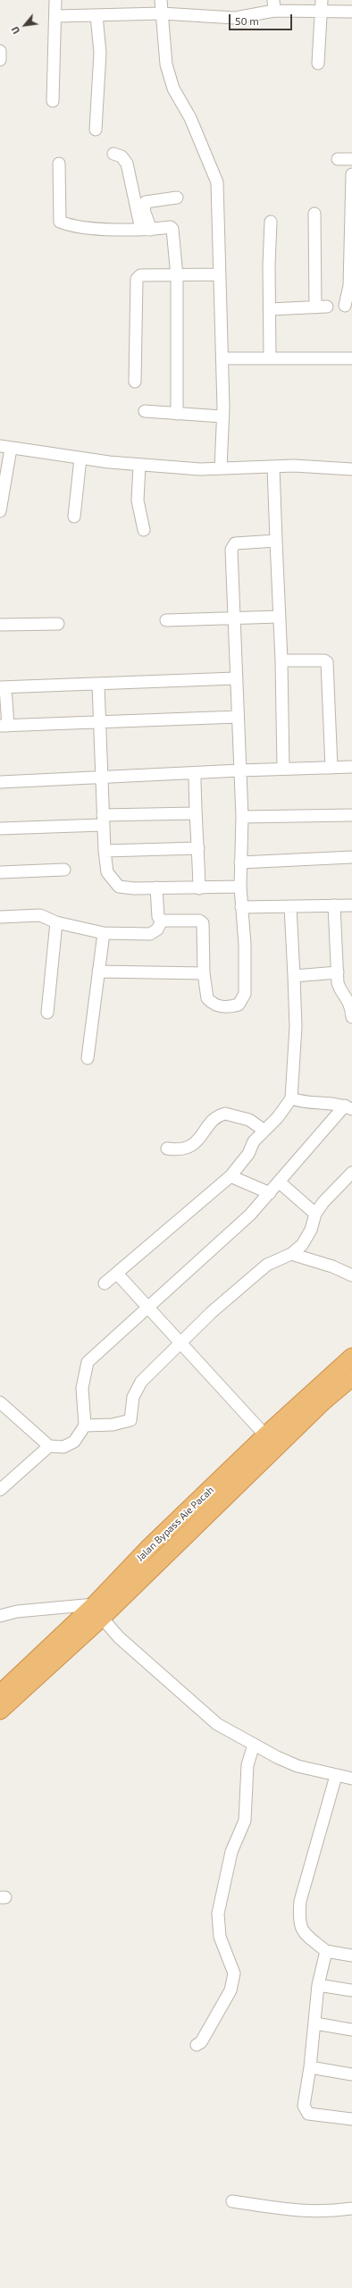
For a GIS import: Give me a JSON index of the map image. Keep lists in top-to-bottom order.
{
  "streets": {
    "highway": ["Jalan Bypass Aie Pacah"]
  },
  "scale_bar": "50 m",
  "north": "bottom left"
}
